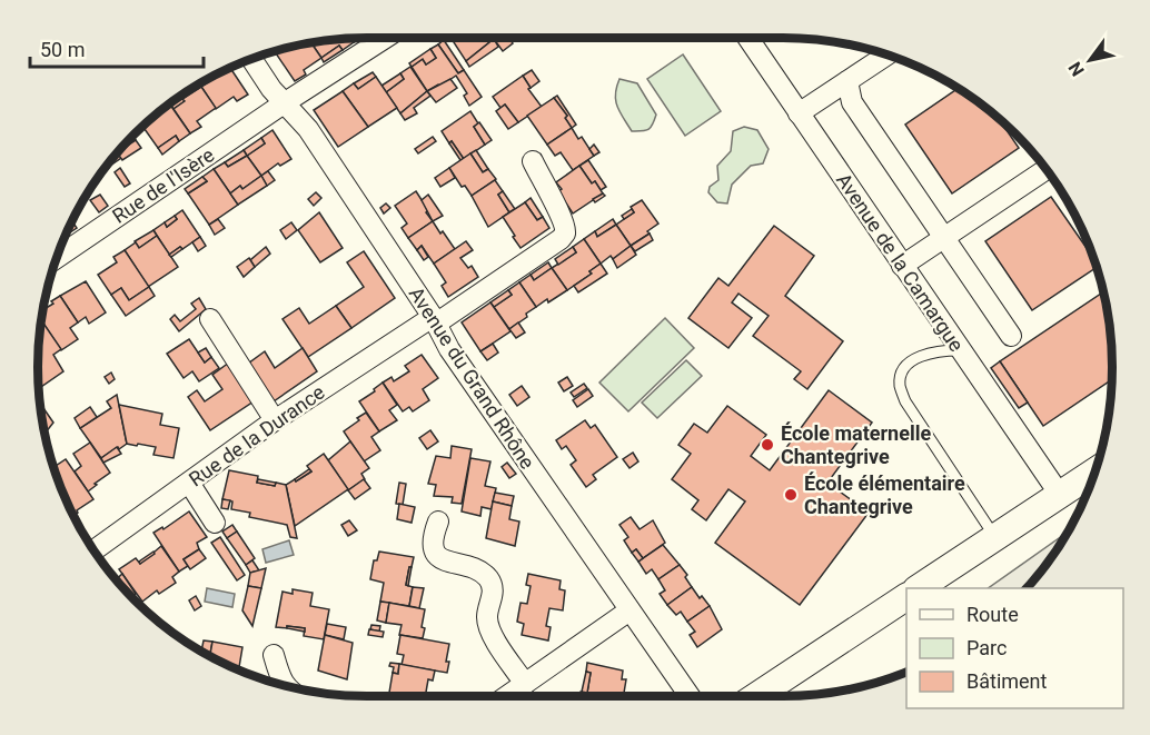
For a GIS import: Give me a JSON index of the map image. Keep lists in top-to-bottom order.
{
  "streets": {
    "street": [
      "Rue de l'Isère",
      "Avenue de la Camargue",
      "Avenue du Grand Rhône",
      "Rue de la Durance"
    ]
  },
  "crossings": [
    ["Rue de l'Isère", "Avenue du Grand Rhône"],
    ["Avenue du Grand Rhône", "Rue de la Durance"]
  ],
  "places": ["École maternelle Chantegrive", "École élémentaire Chantegrive"],
  "legend": ["Route", "Parc", "Bâtiment"],
  "scale_bar": "50 m",
  "north": "bottom left"
}
